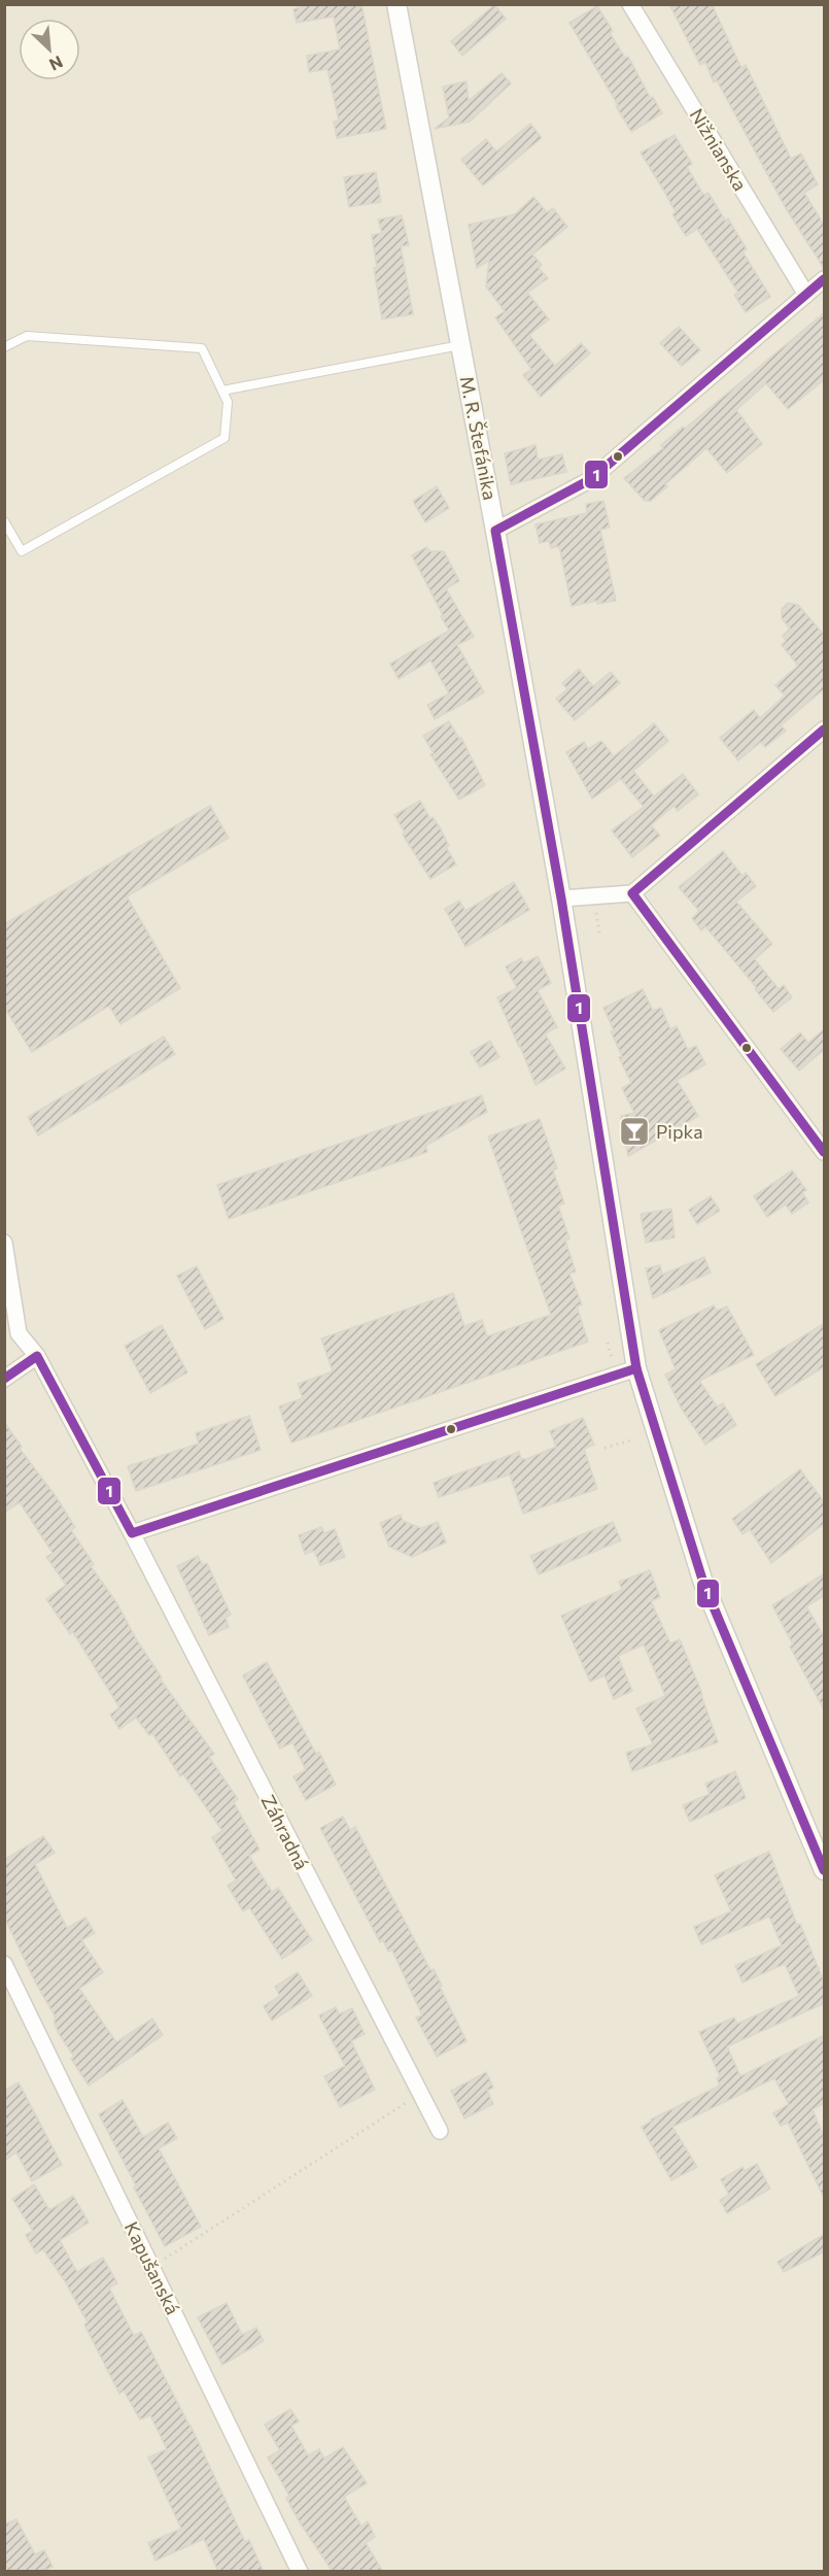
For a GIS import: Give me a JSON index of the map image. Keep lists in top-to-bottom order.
{
  "streets": {
    "street": [
      "Nižnianska",
      "M. R. Štefánika",
      "Záhradná",
      "Kapušanská"
    ]
  },
  "places": {
    "bar": ["Pipka"]
  },
  "lines": ["transit line 1"],
  "north": "bottom right"
}
